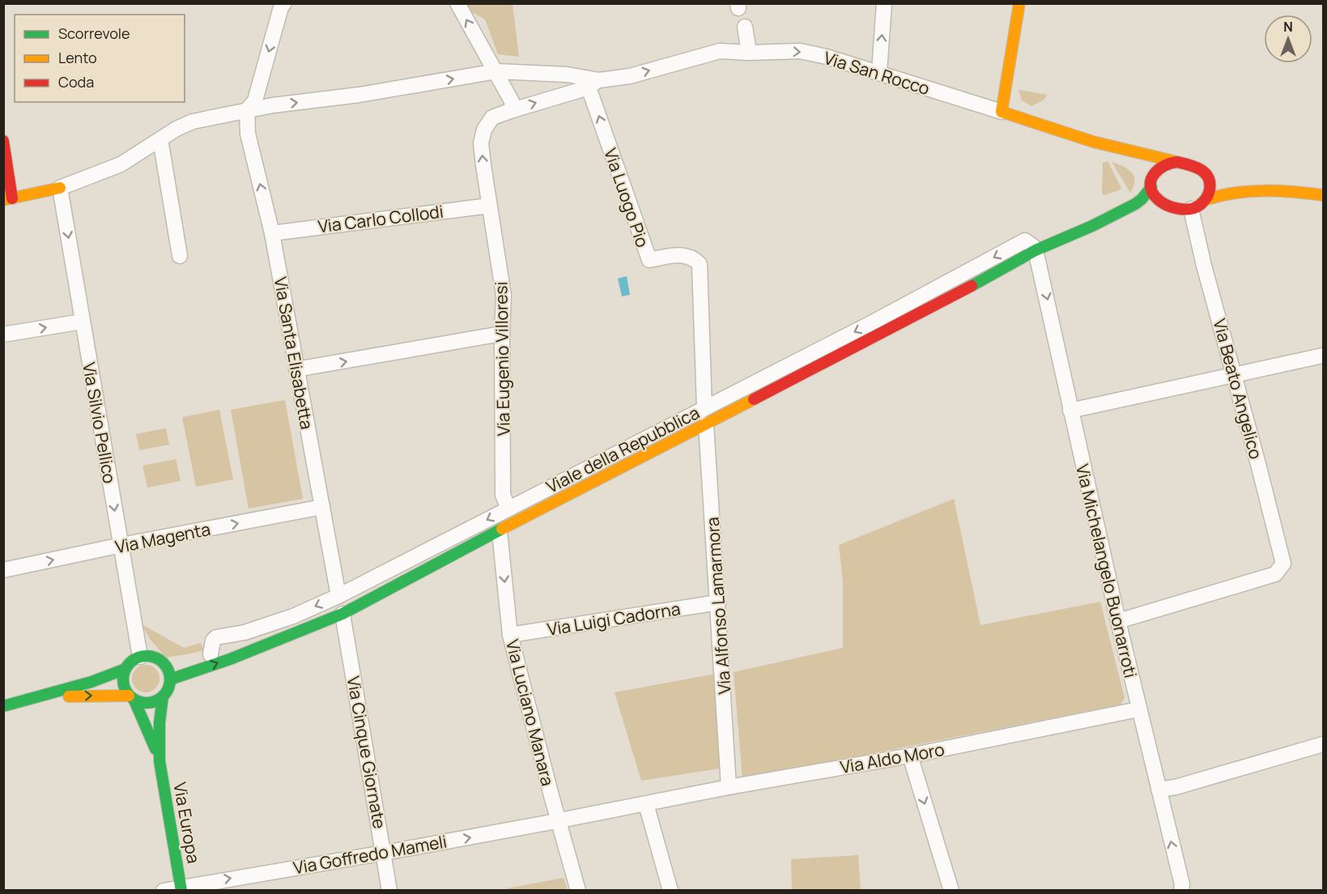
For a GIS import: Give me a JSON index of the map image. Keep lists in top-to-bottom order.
{
  "streets": {
    "main road": ["Viale della Repubblica", "Via Europa"],
    "street": [
      "Via San Rocco",
      "Via Luogo Pio",
      "Via Carlo Collodi",
      "Via Santa Elisabetta",
      "Via Eugenio Villoresi",
      "Via Beato Angelico",
      "Via Silvio Pellico",
      "Via Magenta",
      "Via Michelangelo Buonarroti",
      "Via Alfonso Lamarmora",
      "Via Luigi Cadorna",
      "Via Luciano Manara",
      "Via Cinque Giornate",
      "Via Aldo Moro",
      "Via Goffredo Mameli"
    ]
  },
  "crossings": [
    ["Via San Rocco", "Via Luogo Pio"],
    ["Via San Rocco", "Via Eugenio Villoresi"],
    ["Via Luogo Pio", "Via Eugenio Villoresi"],
    ["Via Luogo Pio", "Viale della Repubblica"],
    ["Via Carlo Collodi", "Via Santa Elisabetta"],
    ["Via Carlo Collodi", "Via Eugenio Villoresi"],
    ["Via Santa Elisabetta", "Viale della Repubblica"],
    ["Via Santa Elisabetta", "Via Magenta"],
    ["Via Eugenio Villoresi", "Viale della Repubblica"],
    ["Via Beato Angelico", "Viale della Repubblica"],
    ["Via Beato Angelico", "Via Michelangelo Buonarroti"],
    ["Via Silvio Pellico", "Viale della Repubblica"],
    ["Via Silvio Pellico", "Via Magenta"],
    ["Via Silvio Pellico", "Via Europa"],
    ["Viale della Repubblica", "Via Michelangelo Buonarroti"],
    ["Viale della Repubblica", "Via Alfonso Lamarmora"],
    ["Viale della Repubblica", "Via Luciano Manara"],
    ["Viale della Repubblica", "Via Cinque Giornate"],
    ["Viale della Repubblica", "Via Europa"],
    ["Via Michelangelo Buonarroti", "Via Aldo Moro"],
    ["Via Alfonso Lamarmora", "Via Luigi Cadorna"],
    ["Via Alfonso Lamarmora", "Via Aldo Moro"],
    ["Via Luigi Cadorna", "Via Luciano Manara"],
    ["Via Luciano Manara", "Via Aldo Moro"],
    ["Via Luciano Manara", "Via Goffredo Mameli"],
    ["Via Cinque Giornate", "Via Goffredo Mameli"],
    ["Via Aldo Moro", "Via Goffredo Mameli"],
    ["Via Europa", "Via Goffredo Mameli"]
  ],
  "one_way": [
    "Via San Rocco",
    "Via Luogo Pio",
    "Via Silvio Pellico",
    "Via Magenta",
    "Via Goffredo Mameli"
  ],
  "legend": ["Scorrevole", "Lento", "Coda"],
  "north": "top"
}
